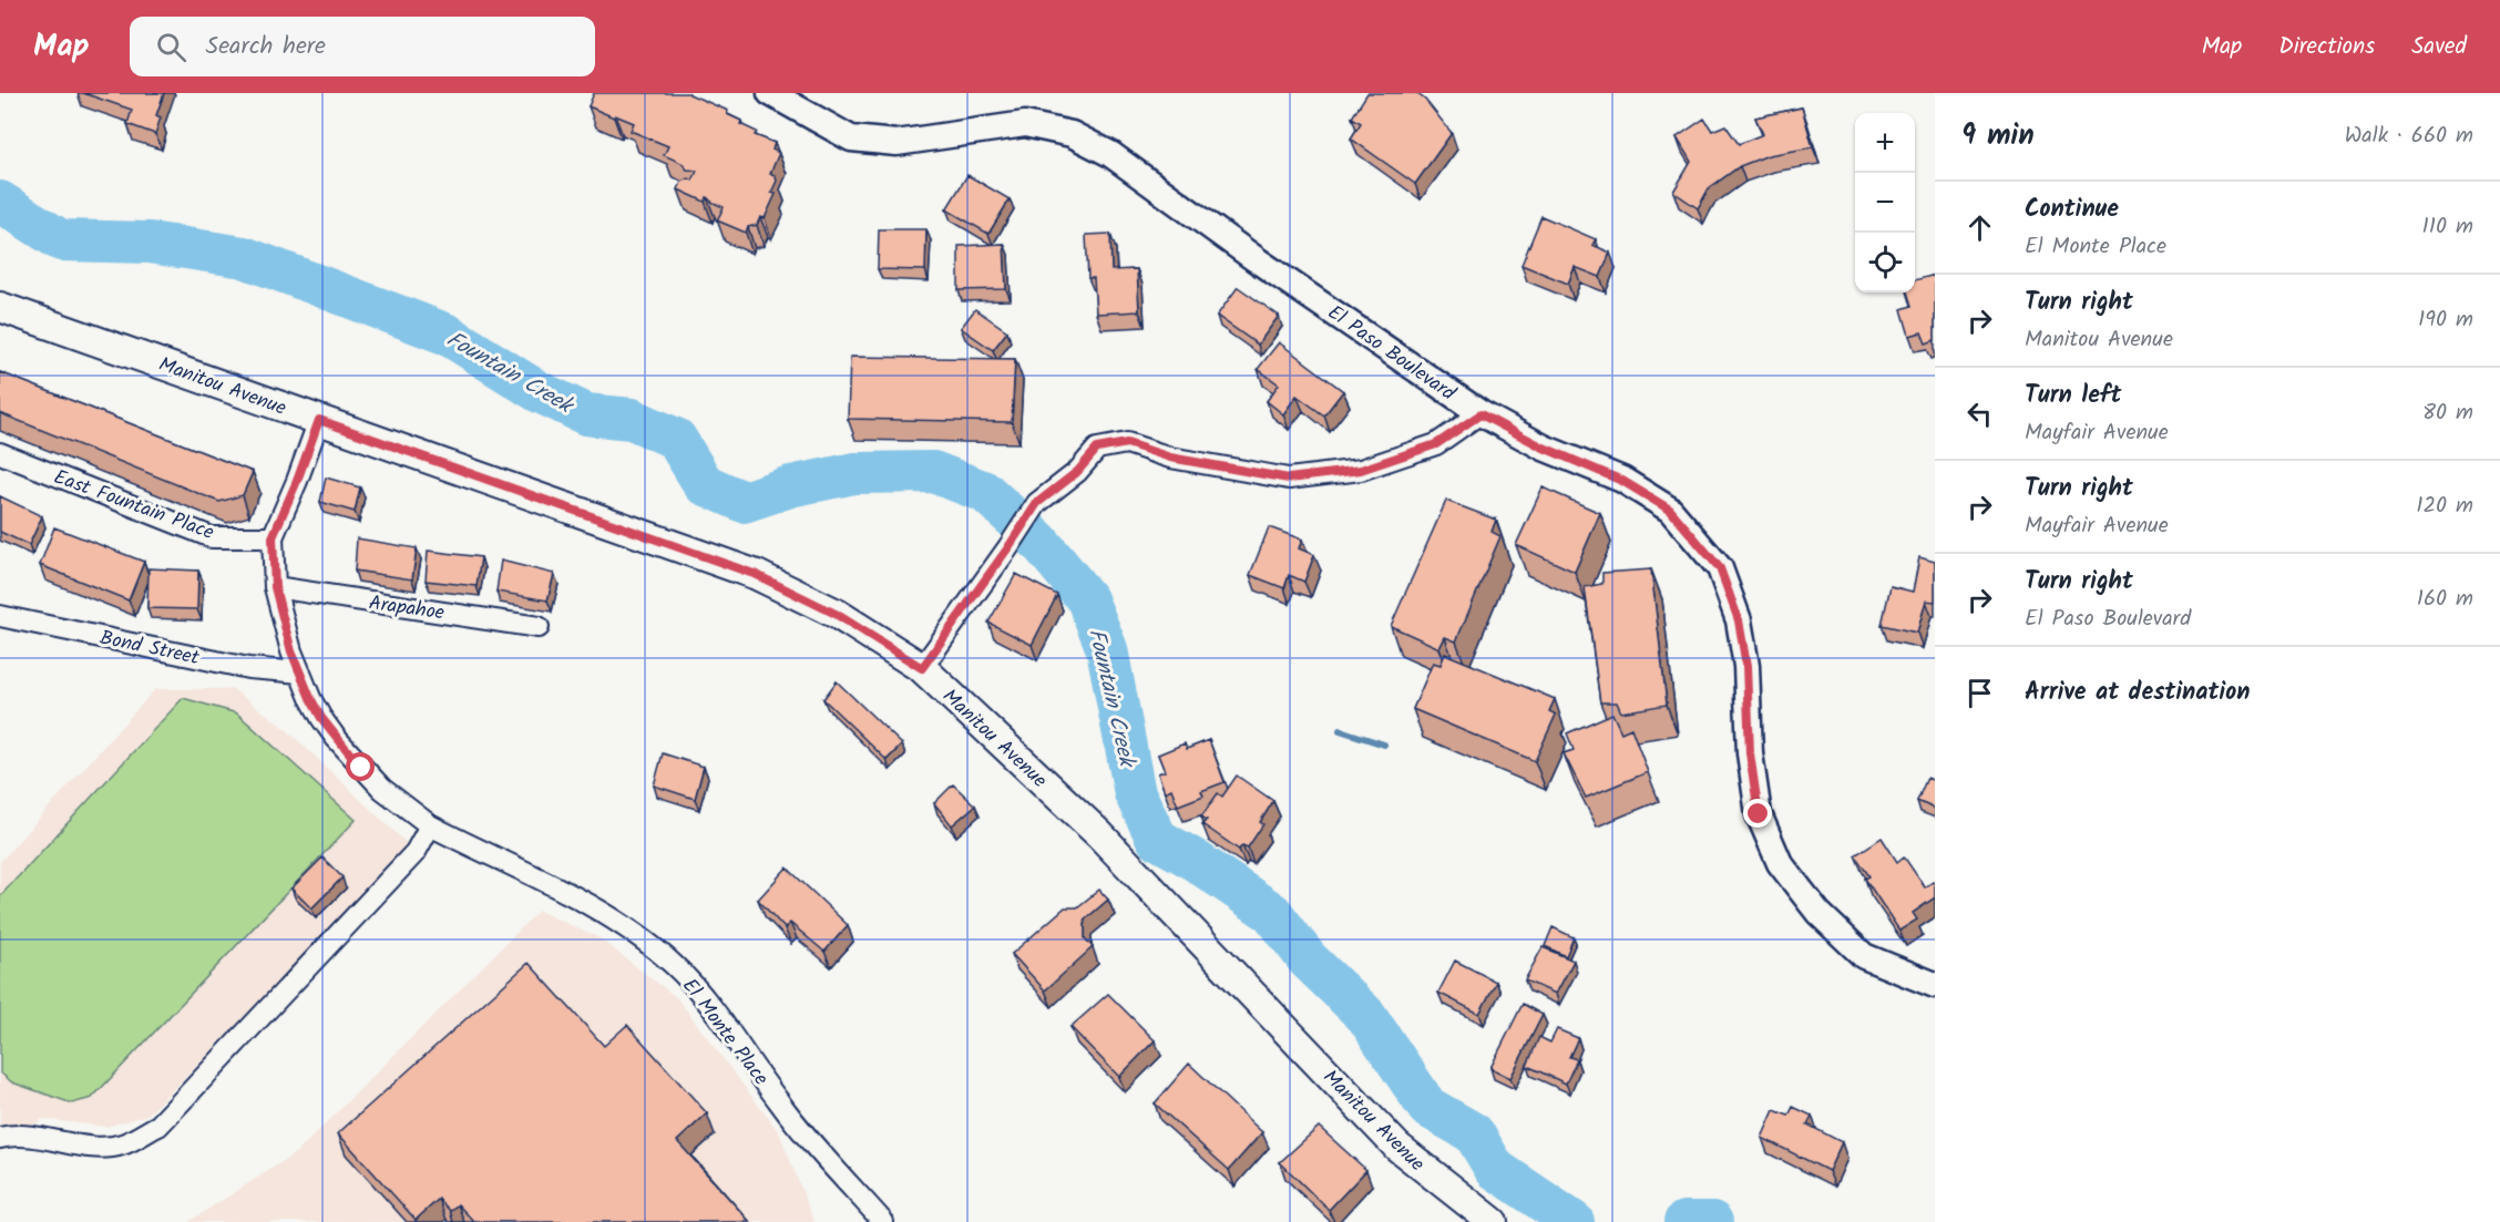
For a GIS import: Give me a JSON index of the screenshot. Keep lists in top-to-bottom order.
{
  "streets": {
    "main road": ["Manitou Avenue"],
    "street": [
      "El Paso Boulevard",
      "East Fountain Place",
      "Arapahoe",
      "Bond Street",
      "El Monte Place"
    ]
  },
  "crossings": [
    ["Manitou Avenue", "El Monte Place"],
    ["East Fountain Place", "El Monte Place"],
    ["Arapahoe", "El Monte Place"],
    ["Bond Street", "El Monte Place"]
  ],
  "water": ["Fountain Creek"],
  "page": {
    "header": "Map",
    "search": "Search here",
    "nav": ["Map", "Directions", "Saved"],
    "heading": ["9 min", "Walk · 660 m"],
    "map_buttons": ["+", "−"],
    "list": [
      ["Continue", "El Monte Place", "110 m"],
      ["Turn right", "Manitou Avenue", "190 m"],
      ["Turn left", "Mayfair Avenue", "80 m"],
      ["Turn right", "Mayfair Avenue", "120 m"],
      ["Turn right", "El Paso Boulevard", "160 m"],
      "Arrive at destination"
    ]
  }
}
